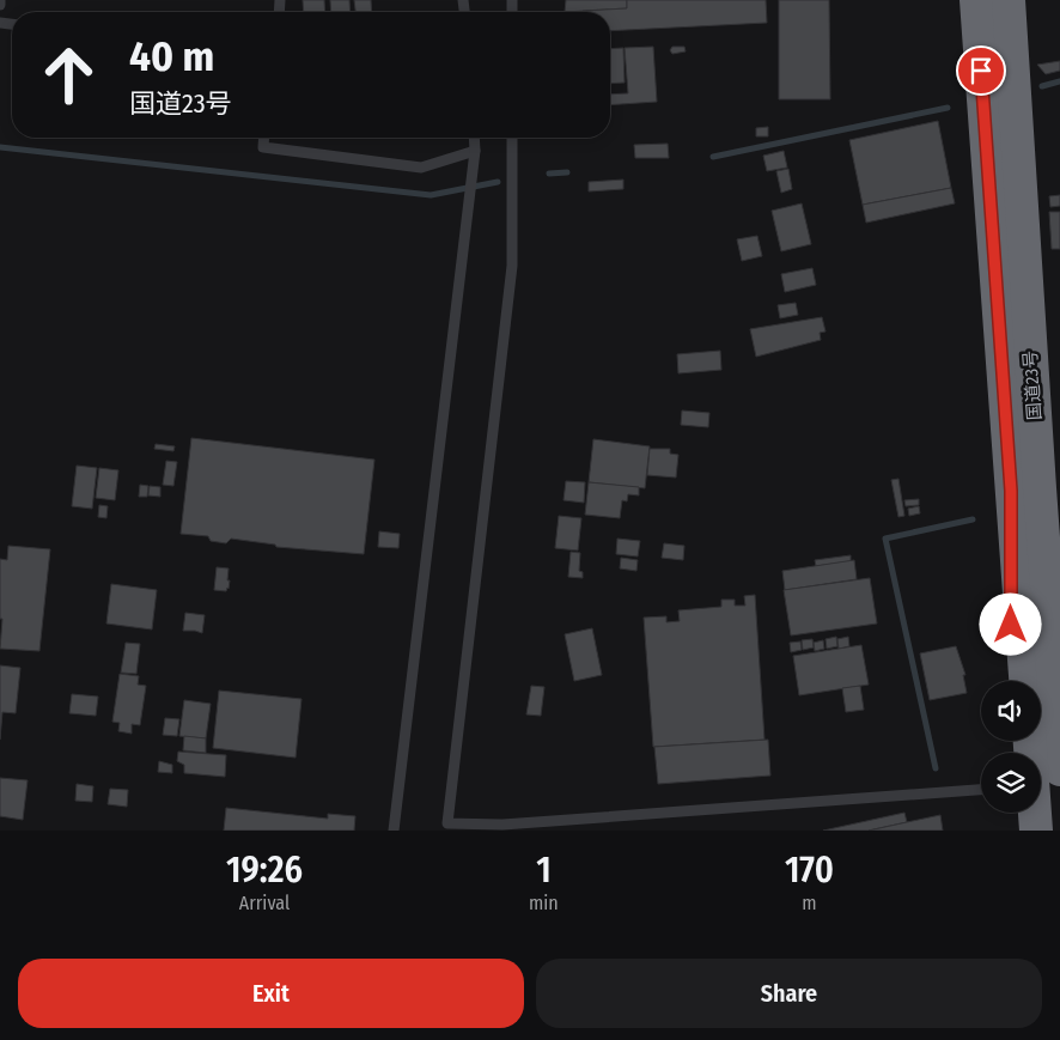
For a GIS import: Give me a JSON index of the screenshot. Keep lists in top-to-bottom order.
{
  "streets": {
    "highway": ["国道23号"]
  },
  "page": {
    "turn": ["40 m", "国道23号"],
    "eta": [
      "19:26",
      "Arrival",
      "1",
      "min",
      "170",
      "m"
    ],
    "buttons": ["Exit", "Share"]
  }
}
